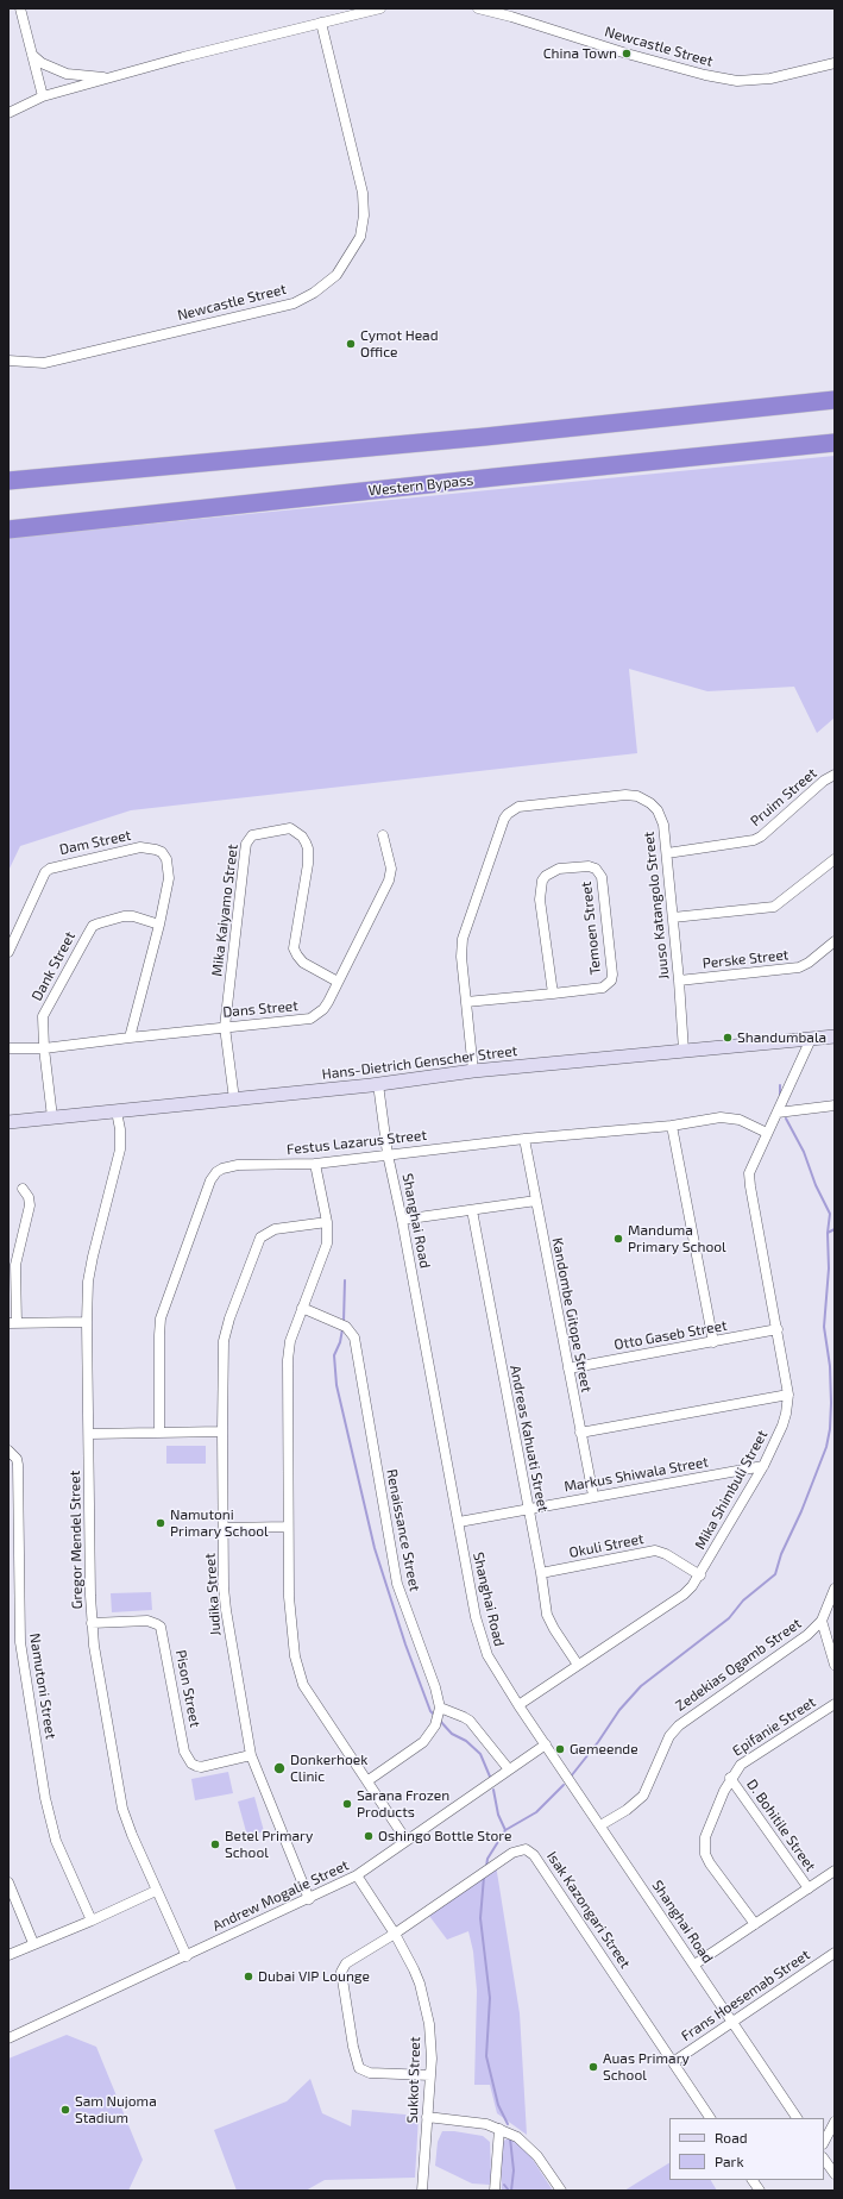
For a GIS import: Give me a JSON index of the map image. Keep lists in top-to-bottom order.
{
  "streets": {
    "highway": ["Western Bypass"],
    "street": [
      "Newcastle Street",
      "Pruim Street",
      "Dam Street",
      "Juuso Katangolo Street",
      "Mika Kaiyamo Street",
      "Temoen Street",
      "Perske Street",
      "Dank Street",
      "Dans Street",
      "Hans-Dietrich Genscher Street",
      "Festus Lazarus Street",
      "Shanghai Road",
      "Kandombe Gitope Street",
      "Otto Gaseb Street",
      "Andreas Kahuati Street",
      "Markus Shiwala Street",
      "Mika Shimbuli Street",
      "Renaissance Street",
      "Gregor Mendel Street",
      "Okuli Street",
      "Judika Street",
      "Zedekias Ogamb Street",
      "Namutoni Street",
      "Pison Street",
      "Epifanie Street",
      "D. Bohitile Street",
      "Andrew Mogalie Street",
      "Isak Kazongari Street",
      "Frans Hoesemab Street",
      "Sukkot Street"
    ]
  },
  "crossings": [
    ["Pruim Street", "Juuso Katangolo Street"],
    ["Dam Street", "Dank Street"],
    ["Dam Street", "Dans Street"],
    ["Juuso Katangolo Street", "Temoen Street"],
    ["Juuso Katangolo Street", "Perske Street"],
    ["Juuso Katangolo Street", "Hans-Dietrich Genscher Street"],
    ["Mika Kaiyamo Street", "Dans Street"],
    ["Mika Kaiyamo Street", "Hans-Dietrich Genscher Street"],
    ["Dank Street", "Dans Street"],
    ["Dank Street", "Hans-Dietrich Genscher Street"],
    ["Hans-Dietrich Genscher Street", "Shanghai Road"],
    ["Hans-Dietrich Genscher Street", "Mika Shimbuli Street"],
    ["Hans-Dietrich Genscher Street", "Gregor Mendel Street"],
    ["Festus Lazarus Street", "Shanghai Road"],
    ["Festus Lazarus Street", "Kandombe Gitope Street"],
    ["Festus Lazarus Street", "Mika Shimbuli Street"],
    ["Shanghai Road", "Markus Shiwala Street"],
    ["Shanghai Road", "Mika Shimbuli Street"],
    ["Shanghai Road", "Zedekias Ogamb Street"],
    ["Shanghai Road", "Andrew Mogalie Street"],
    ["Shanghai Road", "Frans Hoesemab Street"],
    ["Kandombe Gitope Street", "Otto Gaseb Street"],
    ["Kandombe Gitope Street", "Markus Shiwala Street"],
    ["Otto Gaseb Street", "Mika Shimbuli Street"],
    ["Andreas Kahuati Street", "Markus Shiwala Street"],
    ["Andreas Kahuati Street", "Mika Shimbuli Street"],
    ["Andreas Kahuati Street", "Okuli Street"],
    ["Markus Shiwala Street", "Mika Shimbuli Street"],
    ["Mika Shimbuli Street", "Okuli Street"],
    ["Gregor Mendel Street", "Pison Street"],
    ["Gregor Mendel Street", "Andrew Mogalie Street"],
    ["Judika Street", "Pison Street"],
    ["Judika Street", "Andrew Mogalie Street"],
    ["Epifanie Street", "D. Bohitile Street"],
    ["Andrew Mogalie Street", "Sukkot Street"],
    ["Isak Kazongari Street", "Frans Hoesemab Street"],
    ["Isak Kazongari Street", "Sukkot Street"]
  ],
  "places": [
    "China Town",
    "Cymot Head Office",
    "Shandumbala",
    "Manduma Primary School",
    "Namutoni Primary School",
    "Gemeende",
    "Donkerhoek Clinic",
    "Sarana Frozen Products",
    "Oshingo Bottle Store",
    "Betel Primary School",
    "Dubai VIP Lounge",
    "Auas Primary School",
    "Sam Nujoma Stadium"
  ],
  "legend": ["Road", "Park"]
}
